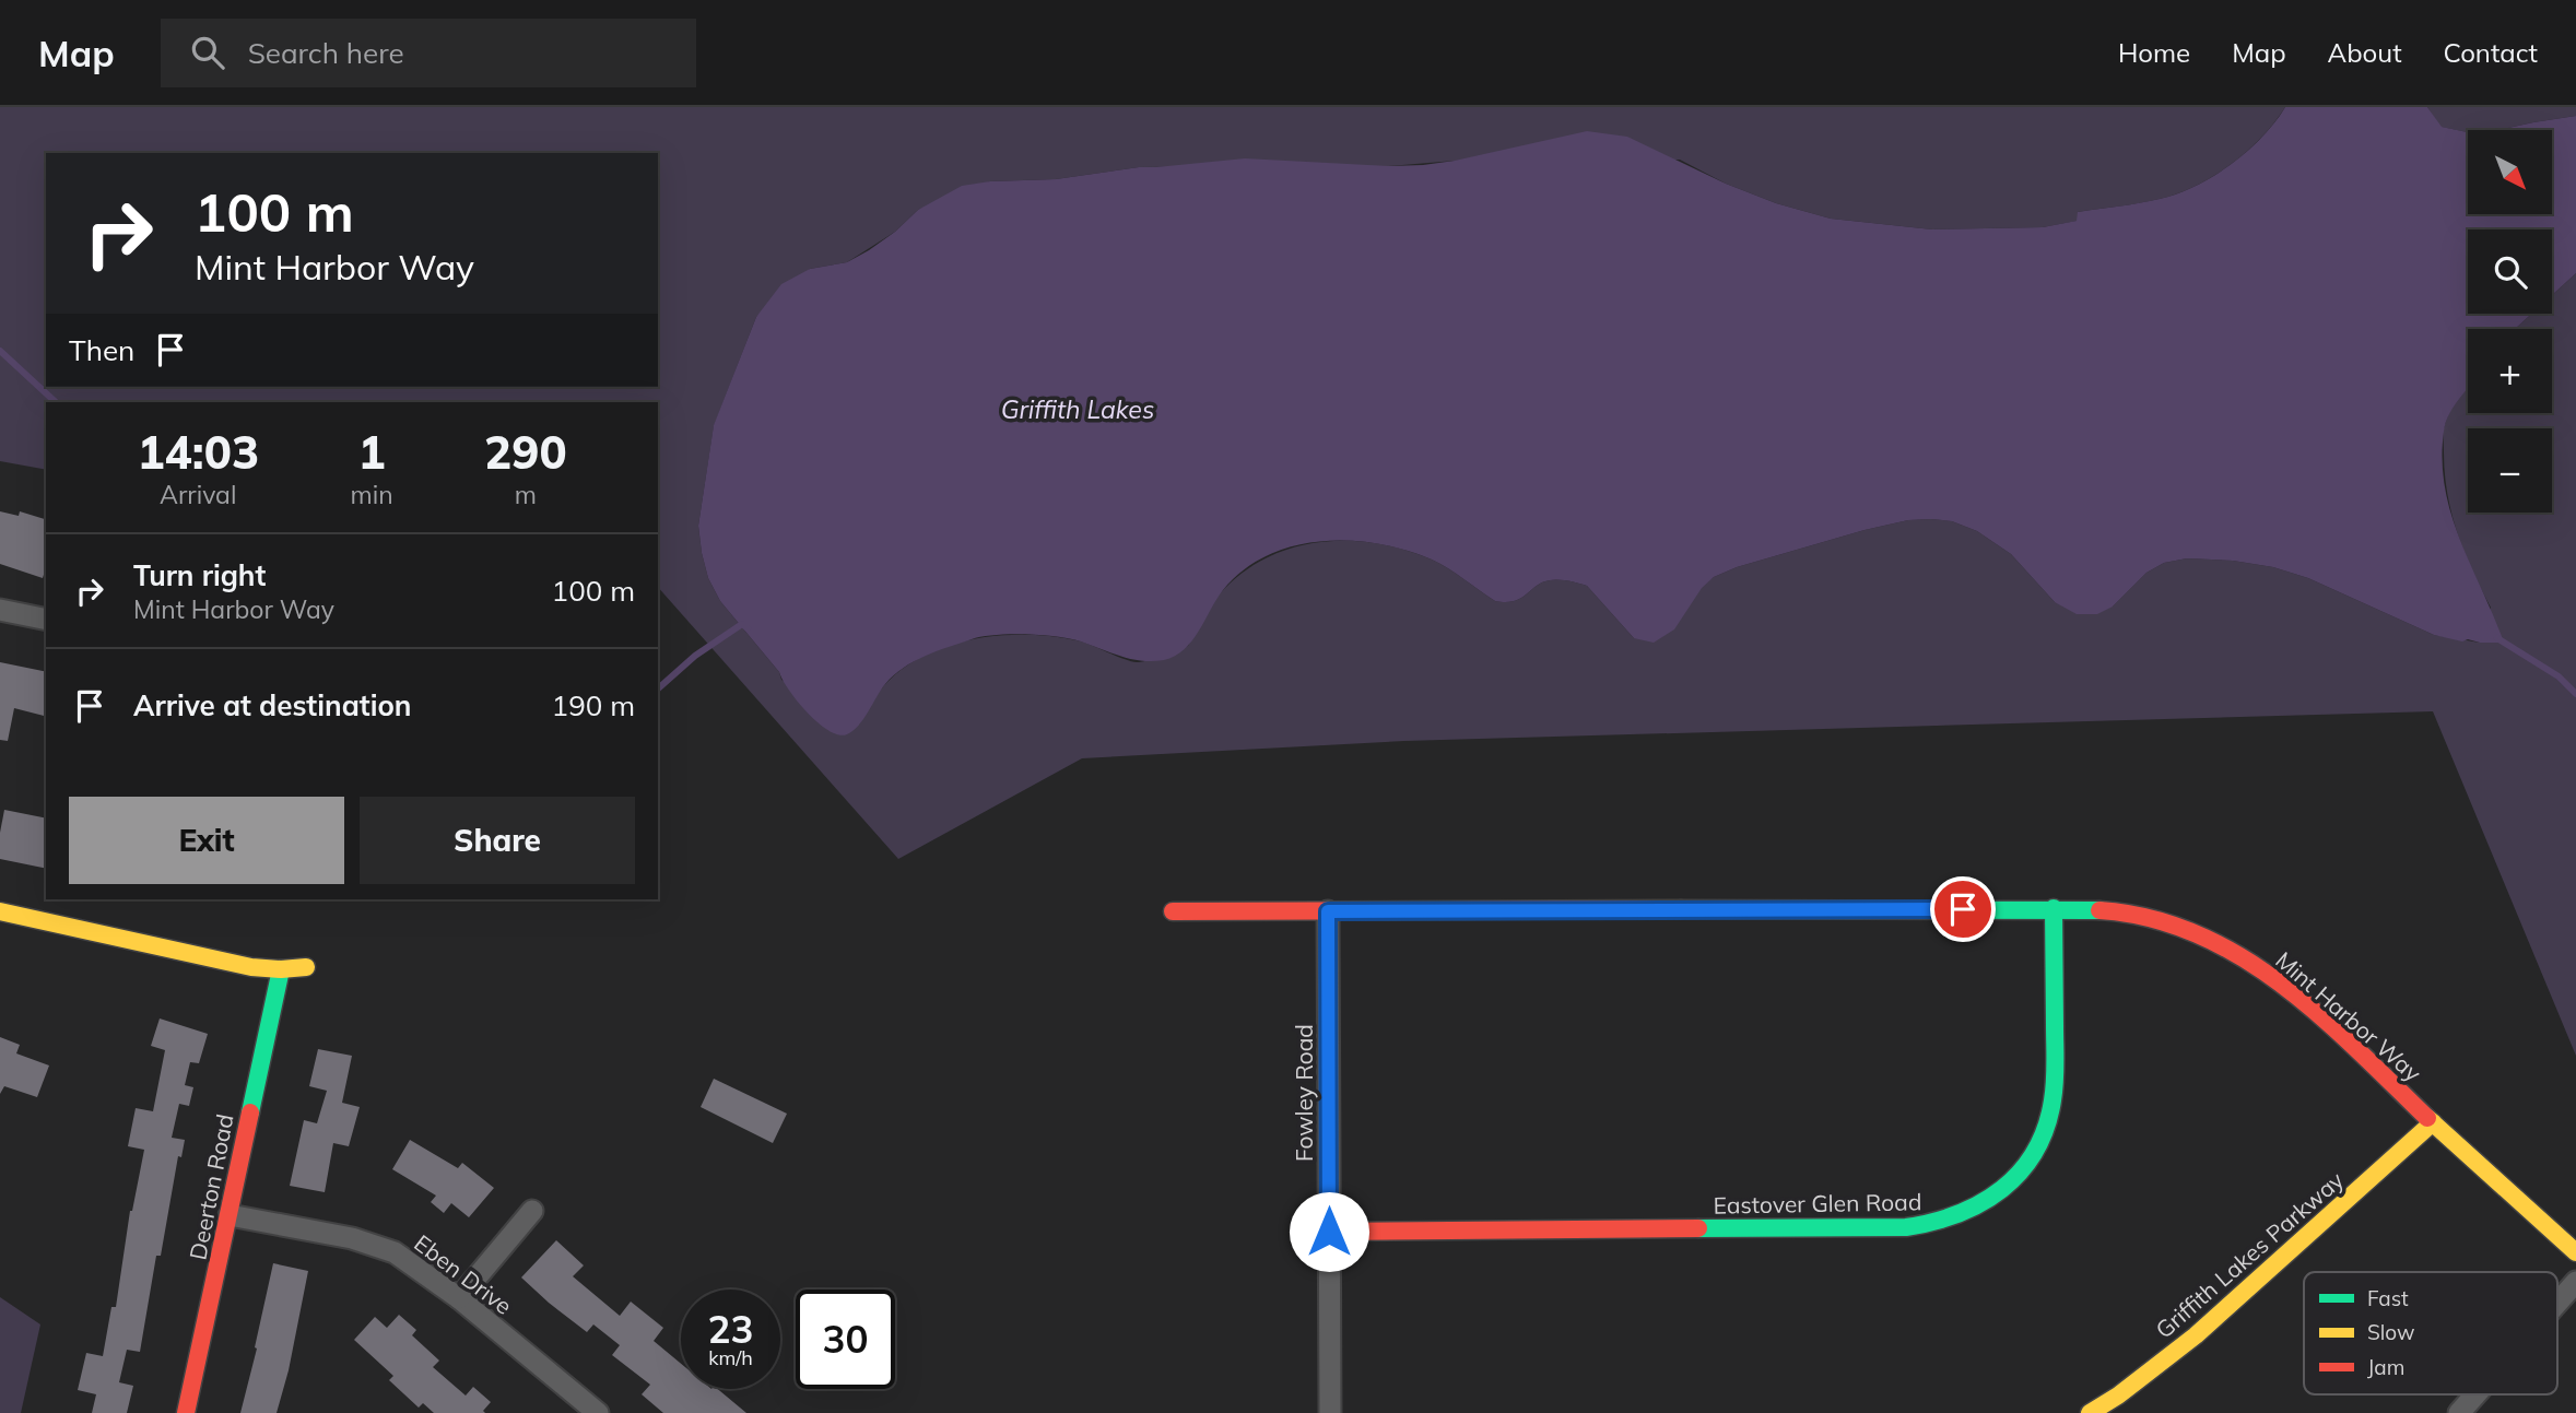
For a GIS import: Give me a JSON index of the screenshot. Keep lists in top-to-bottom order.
{
  "streets": {
    "street": [
      "Mint Harbor Way",
      "Fowley Road",
      "Deerton Road",
      "Eastover Glen Road",
      "Griffith Lakes Parkway",
      "Eben Drive"
    ]
  },
  "crossings": [
    ["Mint Harbor Way", "Fowley Road"],
    ["Mint Harbor Way", "Eastover Glen Road"],
    ["Mint Harbor Way", "Griffith Lakes Parkway"],
    ["Fowley Road", "Eastover Glen Road"],
    ["Deerton Road", "Eben Drive"]
  ],
  "water": ["Griffith Lakes"],
  "legend": ["Fast", "Slow", "Jam"],
  "north": "bottom right",
  "page": {
    "header": "Map",
    "search": "Search here",
    "nav": [
      "Home",
      "Map",
      "About",
      "Contact"
    ],
    "map_buttons": ["+", "−"],
    "turn": ["100 m", "Mint Harbor Way"],
    "then": "Then",
    "eta": [
      "14:03",
      "Arrival",
      "1",
      "min",
      "290",
      "m"
    ],
    "list": [
      {
        "name": "Turn right",
        "note": "Mint Harbor Way",
        "value": "100 m"
      },
      {
        "name": "Arrive at destination",
        "value": "190 m"
      }
    ],
    "buttons": ["Exit", "Share"],
    "speed": "23 km/h",
    "limit": "30"
  }
}
